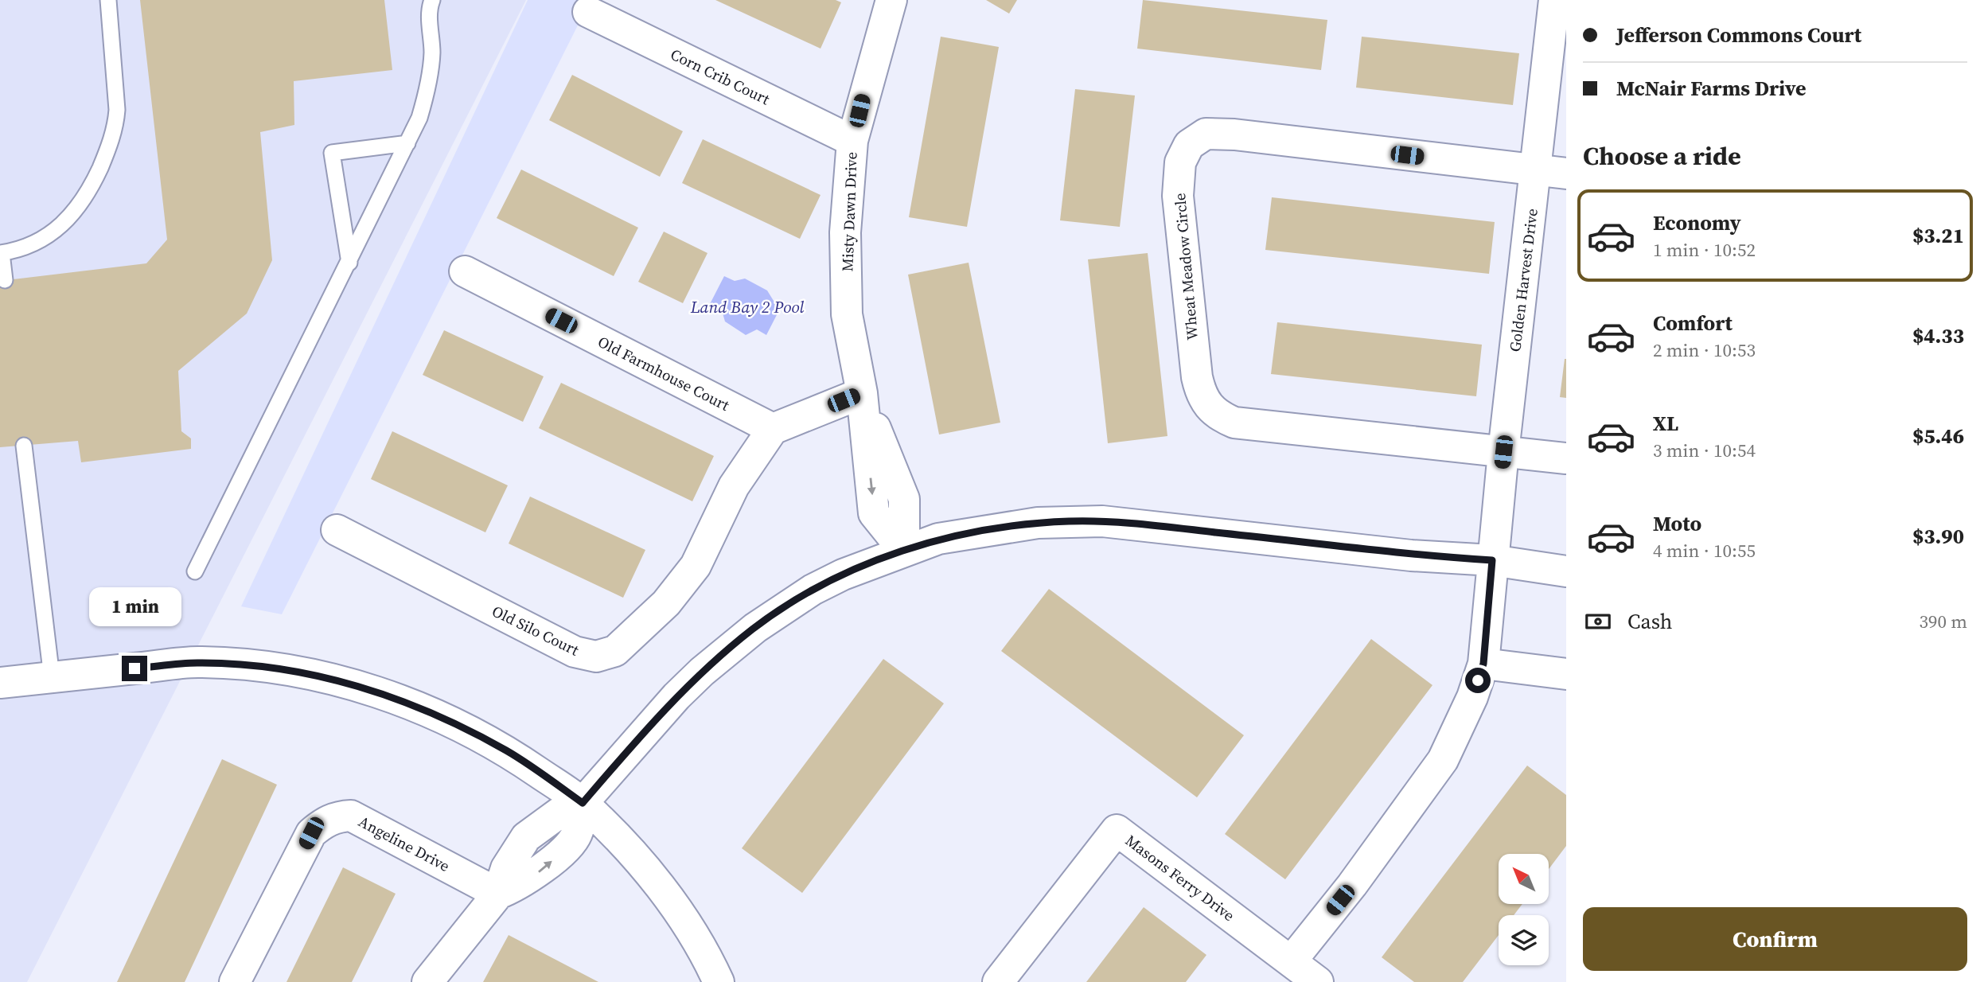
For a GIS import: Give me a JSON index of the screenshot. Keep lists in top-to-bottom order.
{
  "streets": {
    "street": [
      "Corn Crib Court",
      "Misty Dawn Drive",
      "Wheat Meadow Circle",
      "Golden Harvest Drive",
      "Old Farmhouse Court",
      "Old Silo Court",
      "Angeline Drive",
      "Masons Ferry Drive"
    ]
  },
  "crossings": [
    ["Corn Crib Court", "Misty Dawn Drive"],
    ["Wheat Meadow Circle", "Golden Harvest Drive"],
    ["Golden Harvest Drive", "Masons Ferry Drive"],
    ["Old Farmhouse Court", "Old Silo Court"]
  ],
  "water": ["Land Bay 2 Pool"],
  "north": "top left",
  "page": {
    "banner": ["Jefferson Commons Court", "McNair Farms Drive"],
    "heading": "Choose a ride",
    "list": [
      {
        "name": "Economy",
        "note": "1 min · 10:52",
        "value": "$3.21"
      },
      {
        "name": "Comfort",
        "note": "2 min · 10:53",
        "value": "$4.33"
      },
      {
        "name": "XL",
        "note": "3 min · 10:54",
        "value": "$5.46"
      },
      {
        "name": "Moto",
        "note": "4 min · 10:55",
        "value": "$3.90"
      }
    ],
    "bubble": "1 min",
    "pay": ["Cash", "390 m"],
    "buttons": "Confirm"
  }
}
